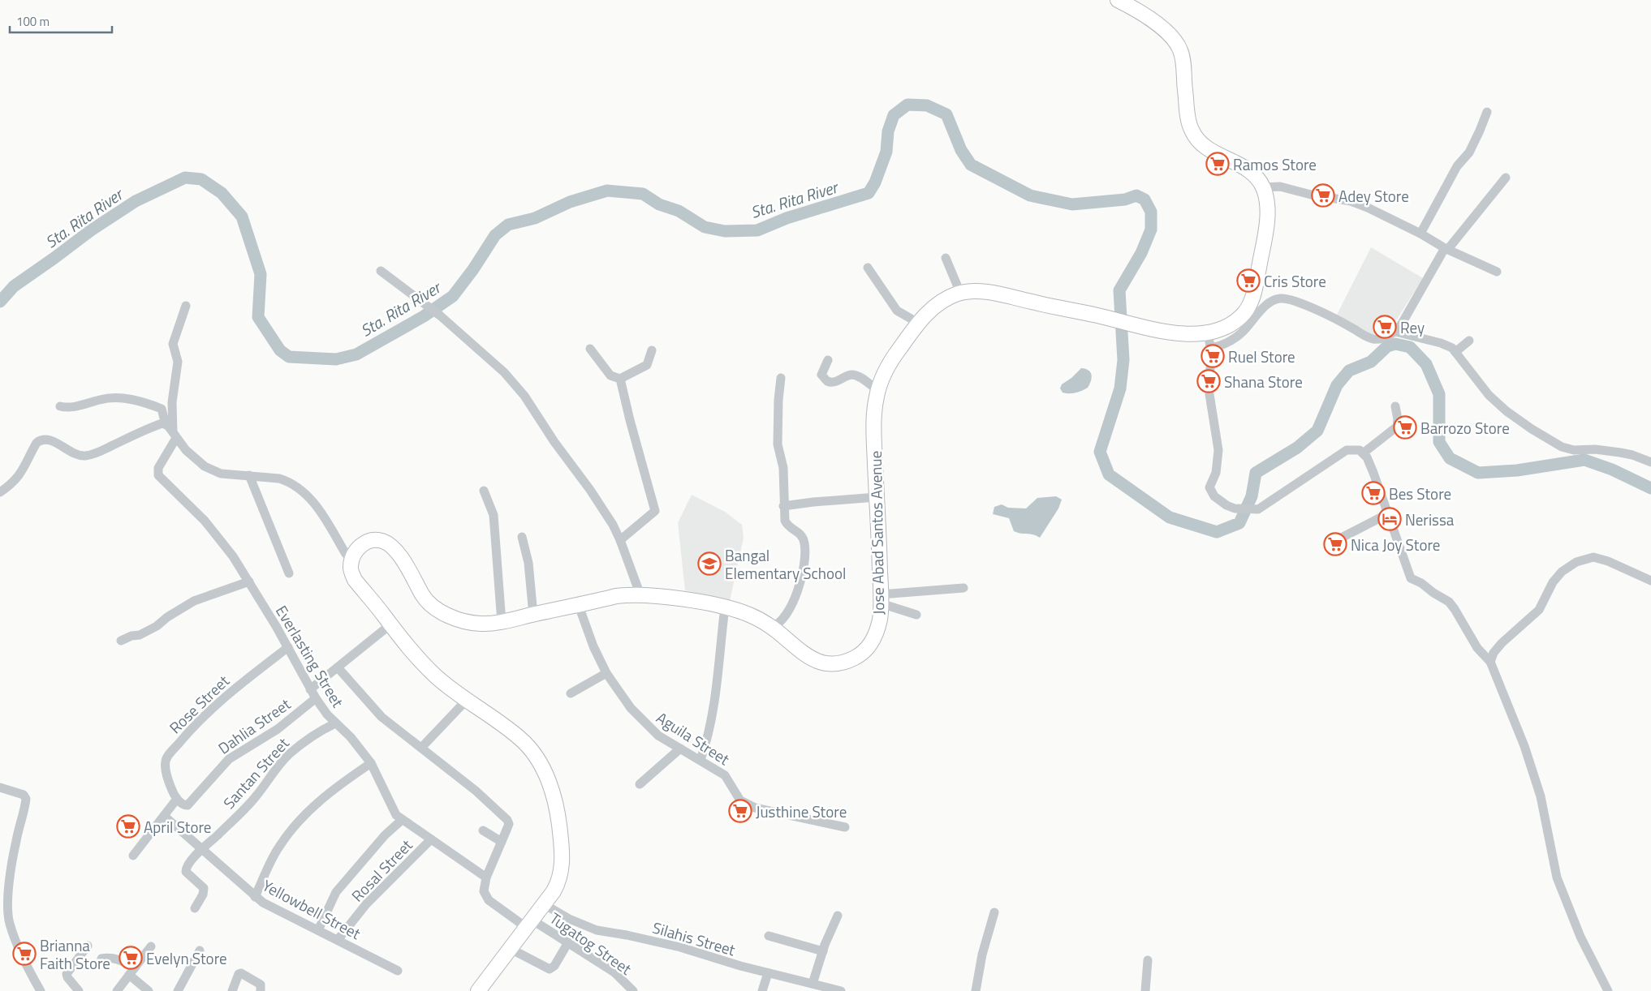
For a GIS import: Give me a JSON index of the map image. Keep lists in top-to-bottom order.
{
  "streets": {
    "highway": ["Jose Abad Santos Avenue"],
    "street": [
      "Everlasting Street",
      "Rose Street",
      "Dahlia Street",
      "Aguila Street",
      "Santan Street",
      "Rosal Street",
      "Yellowbell Street",
      "Silahis Street",
      "Tugatog Street"
    ]
  },
  "crossings": [
    ["Jose Abad Santos Avenue", "Aguila Street"],
    ["Everlasting Street", "Rose Street"],
    ["Everlasting Street", "Dahlia Street"],
    ["Everlasting Street", "Santan Street"],
    ["Everlasting Street", "Rosal Street"],
    ["Rose Street", "Dahlia Street"],
    ["Santan Street", "Yellowbell Street"],
    ["Rosal Street", "Yellowbell Street"]
  ],
  "water": ["Sta. Rita River"],
  "places": {
    "supermarket": [
      "Ramos Store",
      "Adey Store",
      "Cris Store",
      "Rey",
      "Ruel Store",
      "Shana Store",
      "Barrozo Store",
      "Bes Store",
      "Nica Joy Store",
      "Justhine Store",
      "April Store",
      "Brianna Faith Store",
      "Evelyn Store"
    ],
    "hotel": ["Nerissa"],
    "school or university": ["Bangal Elementary School"]
  },
  "scale_bar": "100 m"
}
